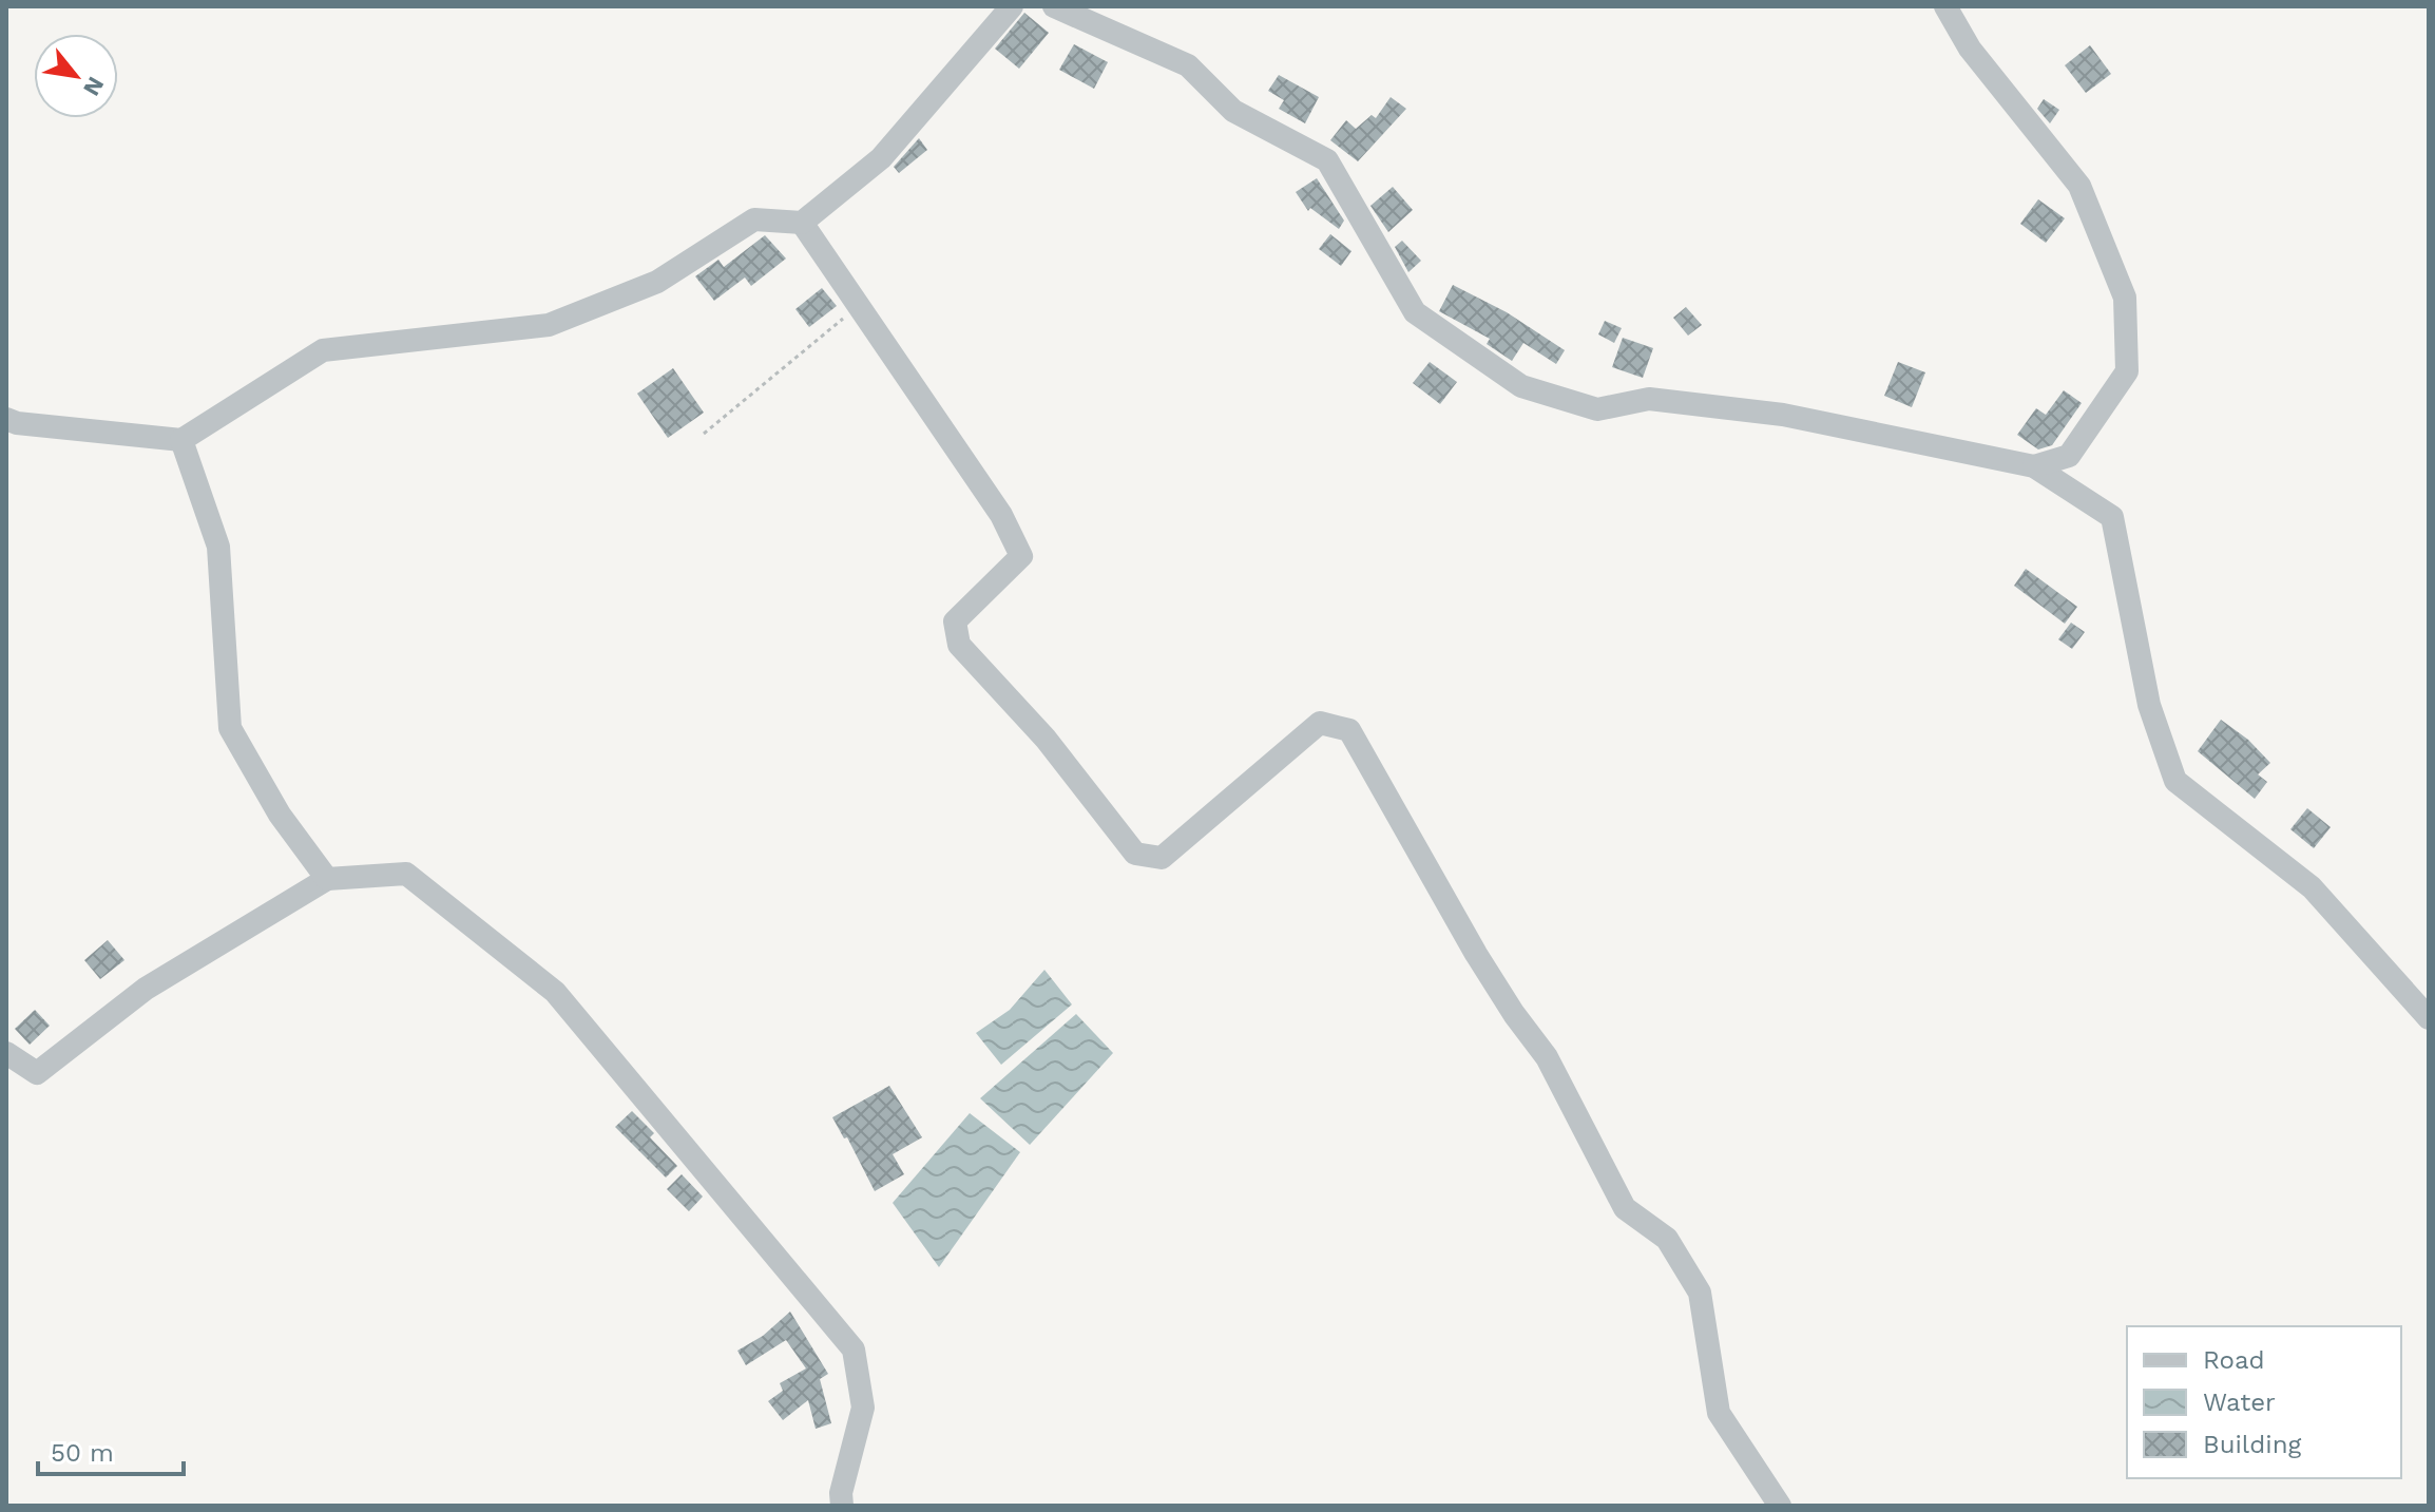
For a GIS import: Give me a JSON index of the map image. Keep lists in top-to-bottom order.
{
  "legend": ["Road", "Water", "Building"],
  "scale_bar": "50 m",
  "north": "bottom right"
}
